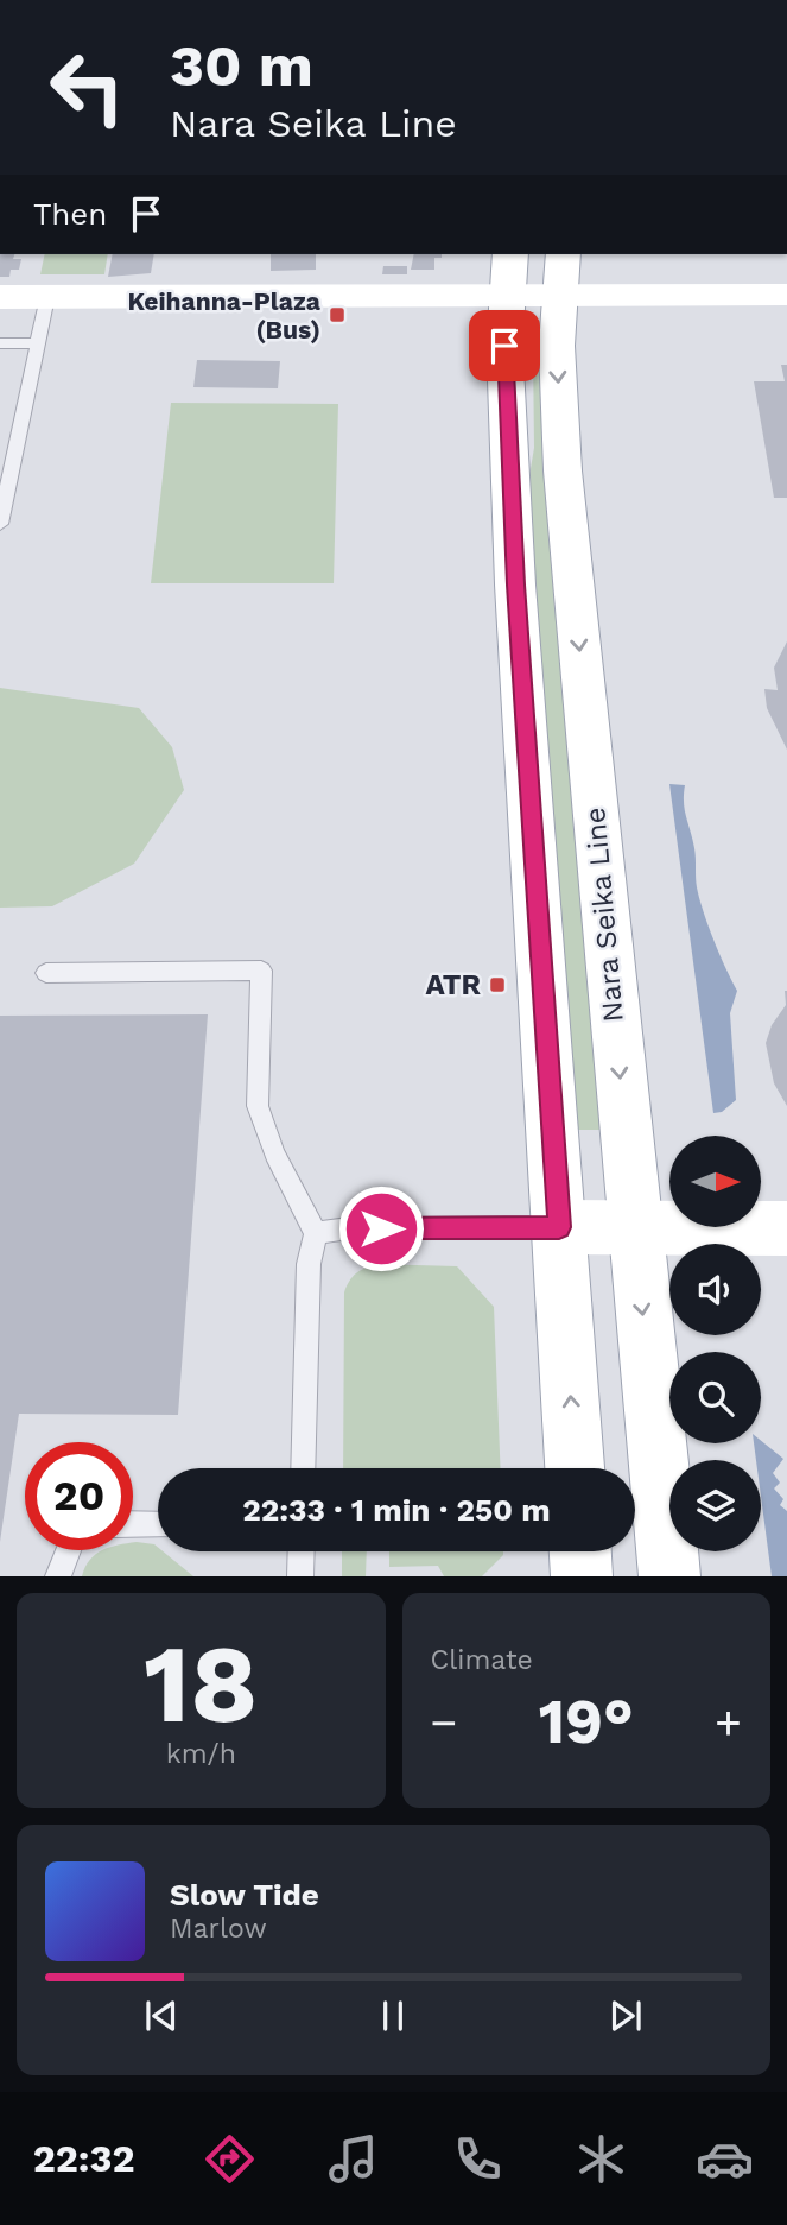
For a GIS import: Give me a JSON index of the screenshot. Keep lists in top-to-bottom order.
{
  "streets": {
    "main road": ["Nara Seika Line"]
  },
  "places": {
    "transit": ["Keihanna-Plaza (Bus)", "ATR"]
  },
  "north": "right",
  "page": {
    "turn": ["30 m", "Nara Seika Line"],
    "then": "Then",
    "limit": "20",
    "trip": "22:33 · 1 min · 250 m",
    "tile": [
      ["18", "km/h"],
      "Climate"
    ],
    "heat": ["−", "19°", "+"],
    "song": ["Slow Tide", "Marlow"],
    "tabs": "22:32"
  }
}
